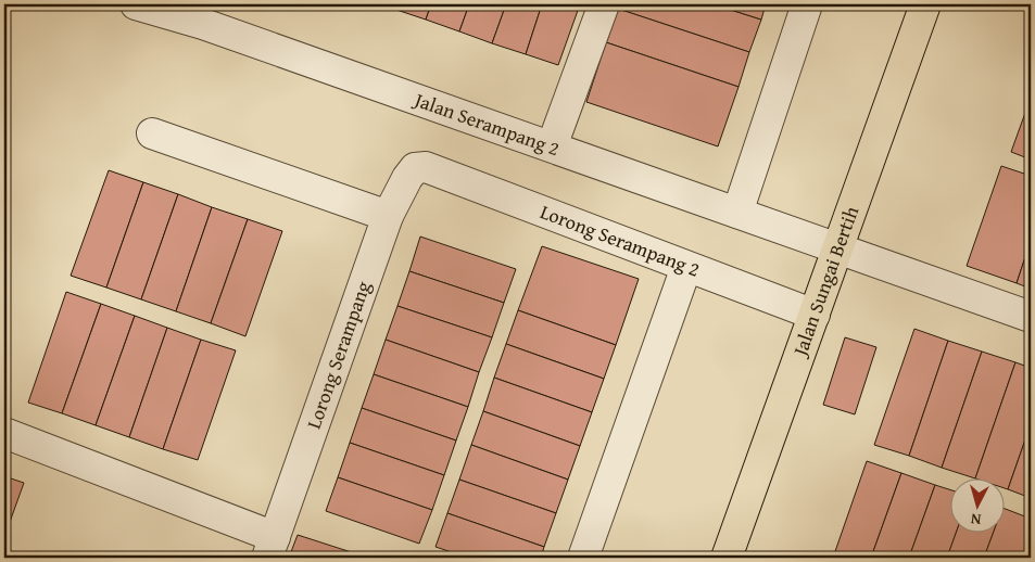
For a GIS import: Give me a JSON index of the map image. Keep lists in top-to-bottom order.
{
  "streets": {
    "main road": ["Jalan Sungai Bertih"],
    "street": ["Jalan Serampang 2", "Lorong Serampang 2", "Lorong Serampang"]
  },
  "crossings": [
    ["Jalan Serampang 2", "Jalan Sungai Bertih"],
    ["Lorong Serampang 2", "Jalan Sungai Bertih"],
    ["Lorong Serampang 2", "Lorong Serampang"]
  ],
  "north": "bottom"
}
